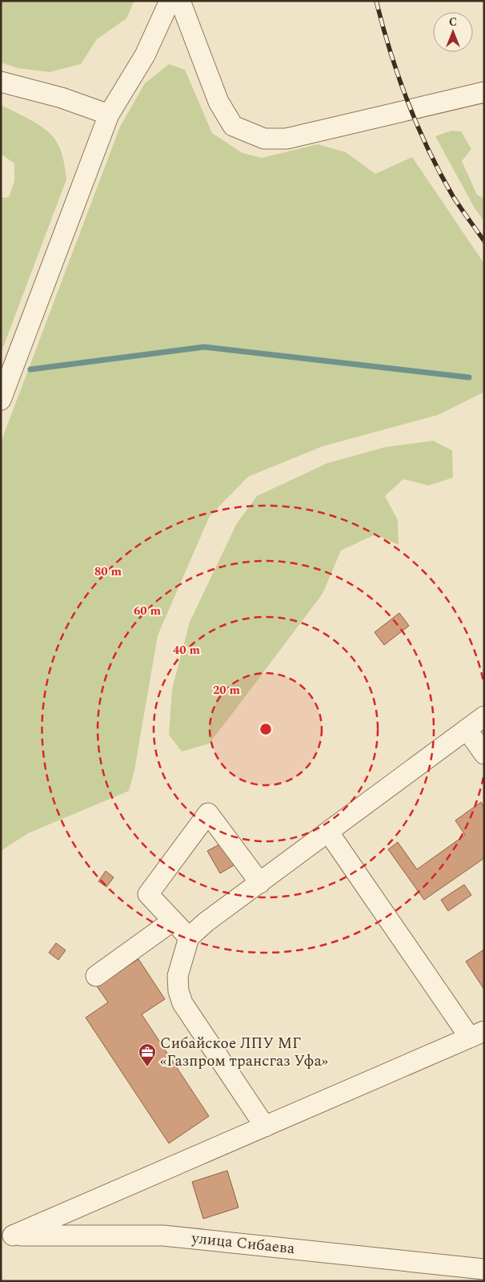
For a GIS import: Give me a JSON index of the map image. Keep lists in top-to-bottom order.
{
  "streets": {
    "street": ["улица Сибаева"]
  },
  "places": {
    "office": ["Сибайское ЛПУ МГ «Газпром трансгаз Уфа»"]
  },
  "north": "top",
  "rings": [
    "80 m",
    "60 m",
    "40 m",
    "20 m"
  ]
}
